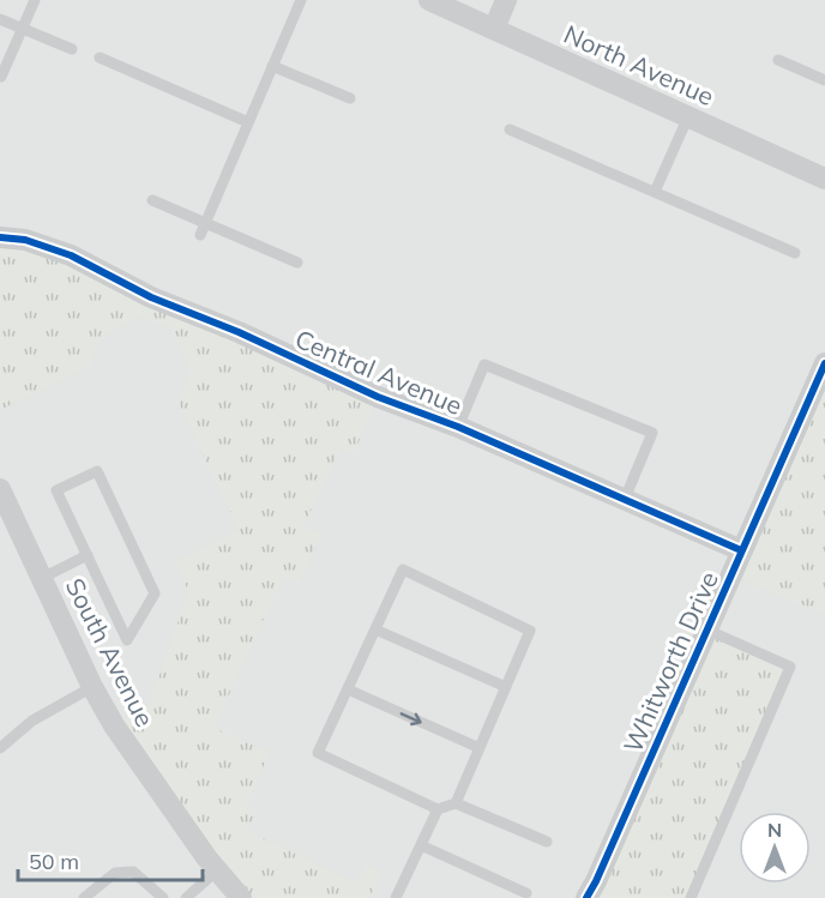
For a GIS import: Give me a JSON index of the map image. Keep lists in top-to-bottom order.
{
  "streets": {
    "street": [
      "North Avenue",
      "Central Avenue",
      "South Avenue",
      "Whitworth Drive"
    ]
  },
  "crossings": [
    ["Central Avenue", "Whitworth Drive"]
  ],
  "scale_bar": "50 m",
  "north": "top"
}
